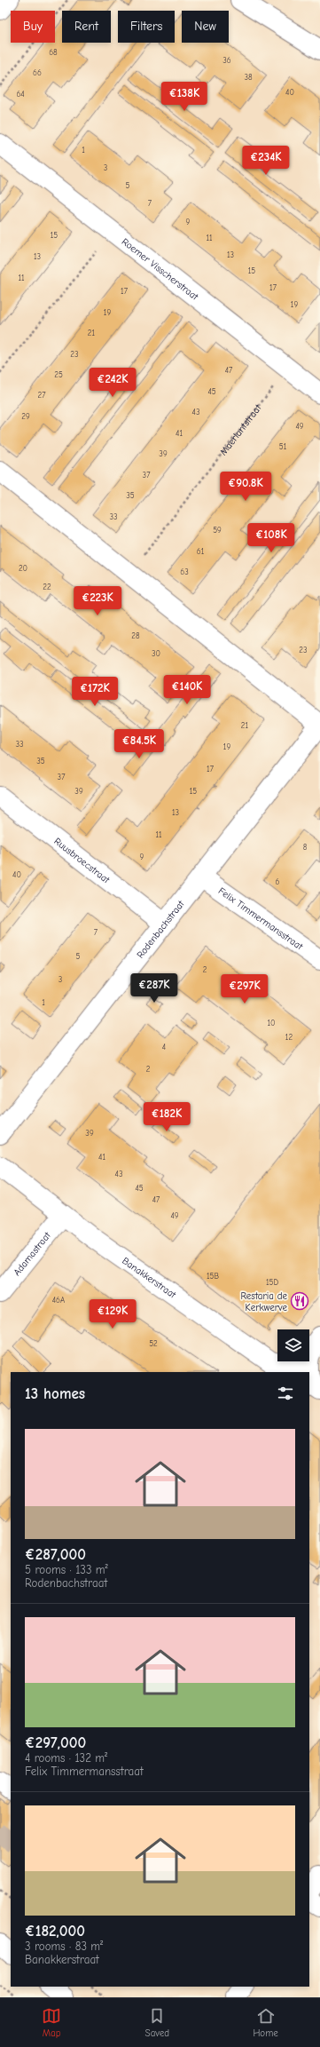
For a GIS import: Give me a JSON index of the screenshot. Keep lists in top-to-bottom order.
{
  "streets": {
    "street": [
      "Roemer Visscherstraat",
      "Ruusbroecstraat",
      "Felix Timmermansstraat",
      "Rodenbachstraat",
      "Adamastraat",
      "Banakkerstraat"
    ],
    "path": ["Maerlantstraat"]
  },
  "crossings": [
    ["Roemer Visscherstraat", "Maerlantstraat"],
    ["Ruusbroecstraat", "Rodenbachstraat"],
    ["Felix Timmermansstraat", "Rodenbachstraat"],
    ["Adamastraat", "Banakkerstraat"]
  ],
  "places": {
    "restaurant": ["Restaria de Kerkwerve"]
  },
  "house_numbers": [
    "68",
    "36",
    "66",
    "38",
    "40",
    "64",
    "1",
    "3",
    "5",
    "7",
    "9",
    "15",
    "11",
    "13",
    "13",
    "15",
    "11",
    "17",
    "17",
    "19",
    "19",
    "21",
    "23",
    "47",
    "25",
    "45",
    "27",
    "43",
    "29",
    "49",
    "41",
    "51",
    "39",
    "37",
    "35",
    "33",
    "59",
    "61",
    "20",
    "63",
    "22",
    "28",
    "23",
    "30",
    "21",
    "33",
    "19",
    "35",
    "17",
    "37",
    "39",
    "15",
    "13",
    "11",
    "8",
    "9",
    "40",
    "6",
    "7",
    "5",
    "2",
    "3",
    "1",
    "10",
    "12",
    "4",
    "2",
    "39",
    "41",
    "43",
    "45",
    "47",
    "49",
    "15B",
    "15D",
    "46A",
    "52"
  ],
  "page": {
    "chip": [
      "Buy",
      "Rent",
      "Filters",
      "New"
    ],
    "price": [
      "€138K",
      "€234K",
      "€242K",
      "€90.8K",
      "€108K",
      "€223K",
      "€140K",
      "€172K",
      "€84.5K",
      "€287K",
      "€297K",
      "€182K",
      "€129K"
    ],
    "heading": "13 homes",
    "list": [
      {
        "name": "€287,000",
        "note": "5 rooms · 133 m² · Rodenbachstraat"
      },
      {
        "name": "€297,000",
        "note": "4 rooms · 132 m² · Felix Timmermansstraat"
      },
      {
        "name": "€182,000",
        "note": "3 rooms · 83 m² · Banakkerstraat"
      }
    ],
    "tabs": ["Map", "Saved", "Home"]
  }
}
